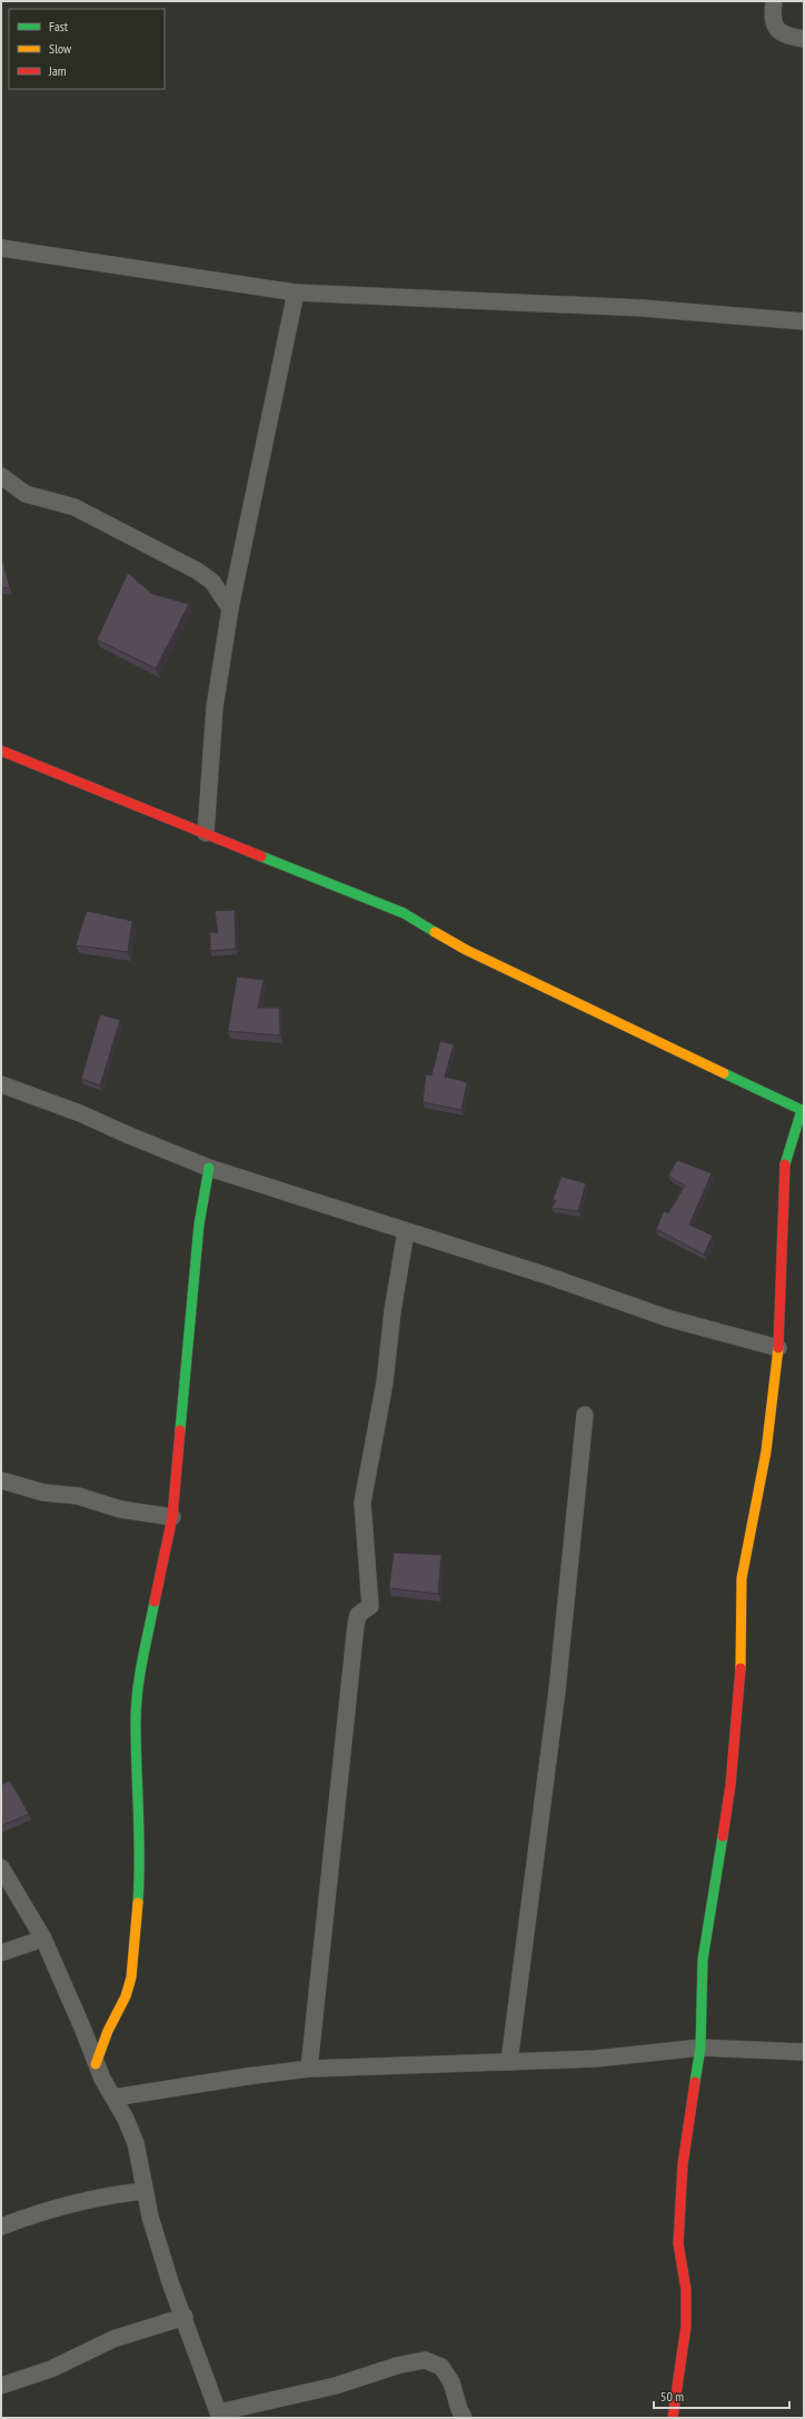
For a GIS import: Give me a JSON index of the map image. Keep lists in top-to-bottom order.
{
  "legend": ["Fast", "Slow", "Jam"],
  "scale_bar": "50 m"
}
